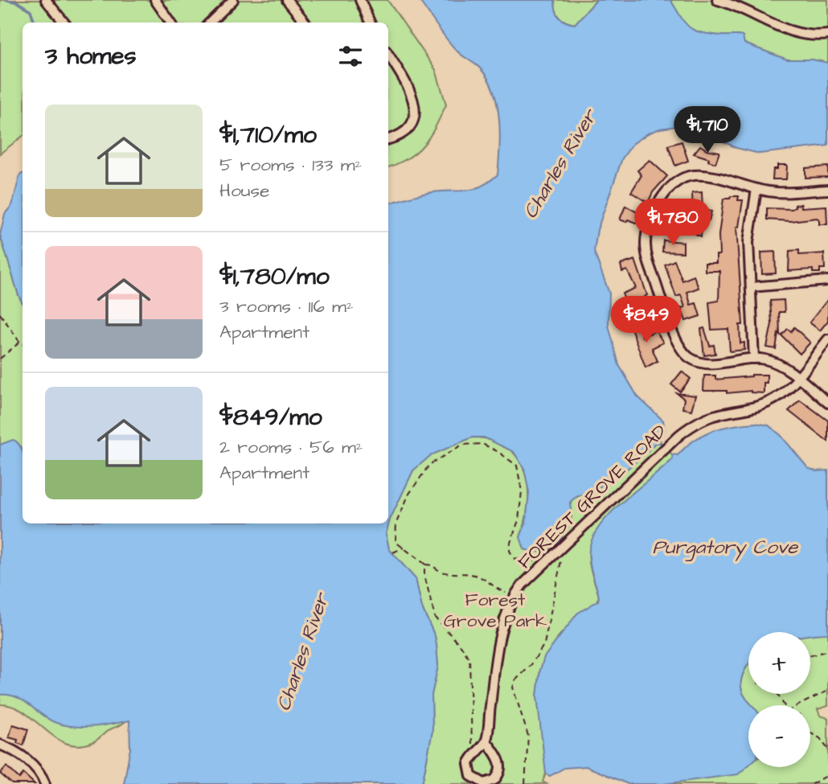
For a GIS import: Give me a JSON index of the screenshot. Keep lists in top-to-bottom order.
{
  "streets": {
    "street": ["FOREST GROVE ROAD"]
  },
  "water": ["Charles River", "Purgatory Cove"],
  "parks": ["Forest Grove Park"],
  "page": {
    "heading": "3 homes",
    "list": [
      {
        "name": "$1,710/mo",
        "note": "5 rooms · 133 m² · House"
      },
      {
        "name": "$1,780/mo",
        "note": "3 rooms · 116 m² · Apartment"
      },
      {
        "name": "$849/mo",
        "note": "2 rooms · 56 m² · Apartment"
      }
    ],
    "price": ["$1,710", "$1,780", "$849"],
    "map_buttons": ["+", "−"]
  }
}
